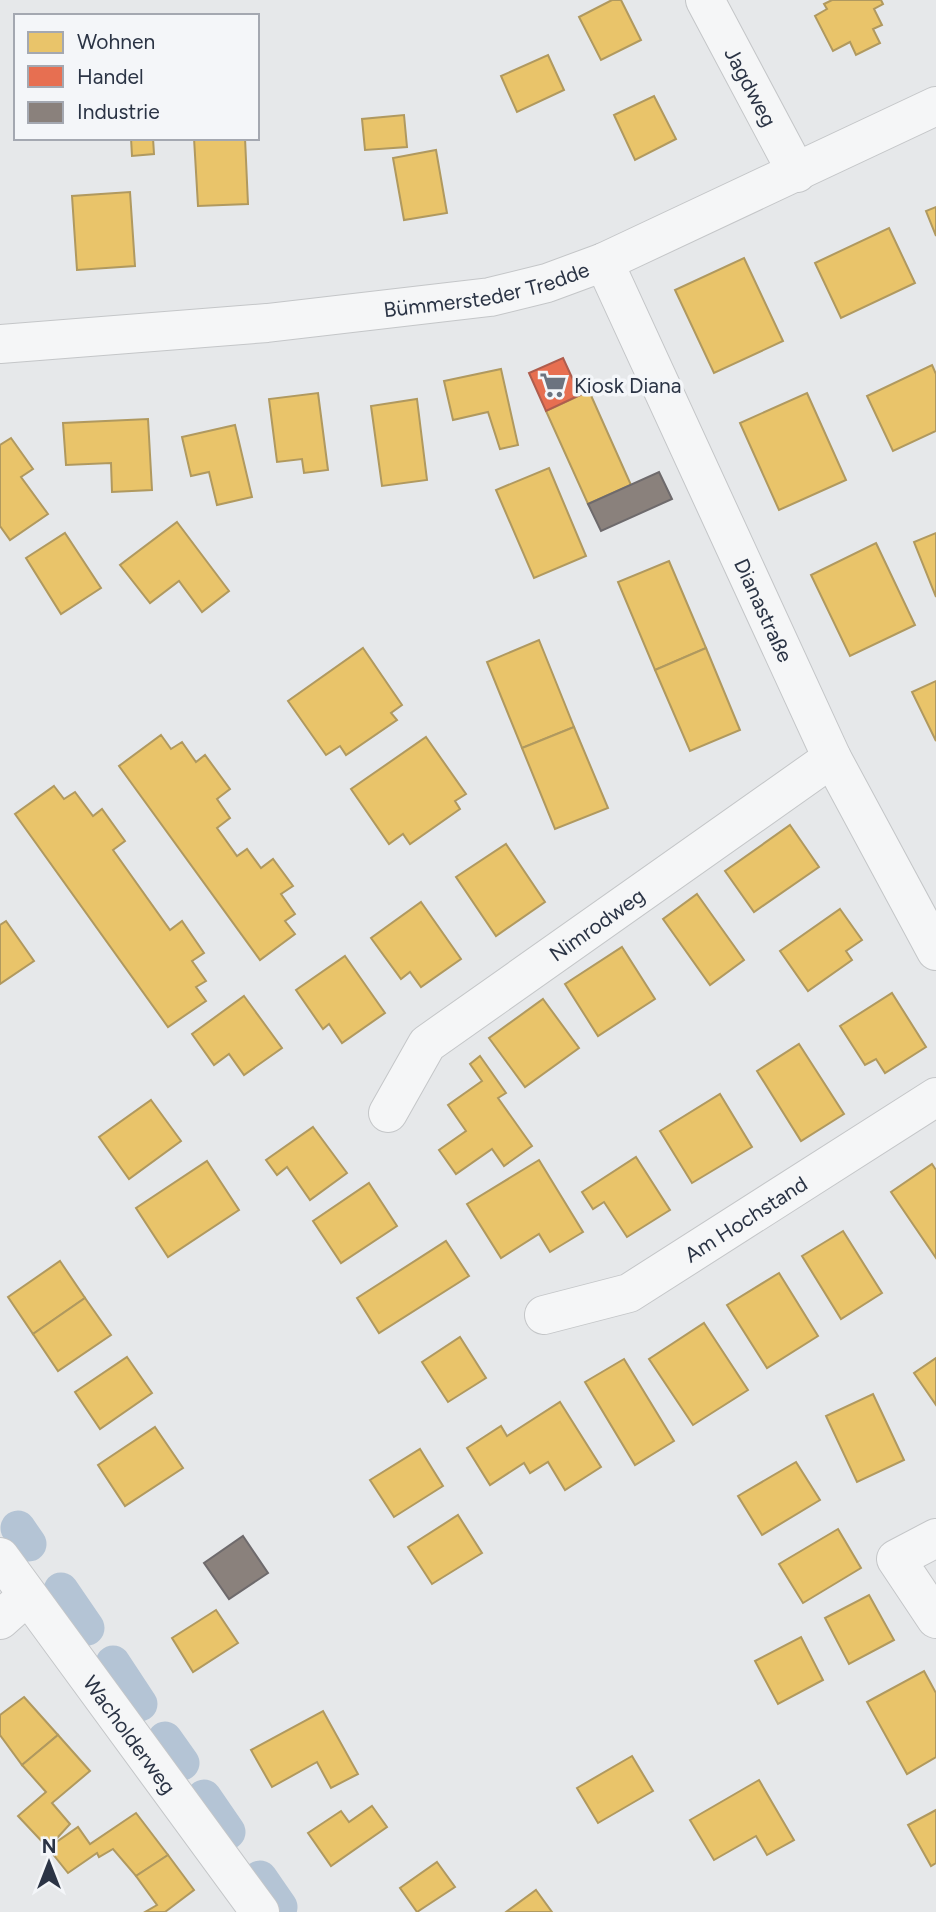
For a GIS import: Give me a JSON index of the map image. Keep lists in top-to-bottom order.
{
  "streets": {
    "street": [
      "Jagdweg",
      "Bümmersteder Tredde",
      "Dianastraße",
      "Nimrodweg",
      "Am Hochstand",
      "Wacholderweg"
    ]
  },
  "crossings": [
    ["Jagdweg", "Bümmersteder Tredde"],
    ["Bümmersteder Tredde", "Dianastraße"],
    ["Dianastraße", "Nimrodweg"]
  ],
  "places": {
    "supermarket": ["Kiosk Diana"]
  },
  "legend": ["Wohnen", "Handel", "Industrie"],
  "north": "top"
}
